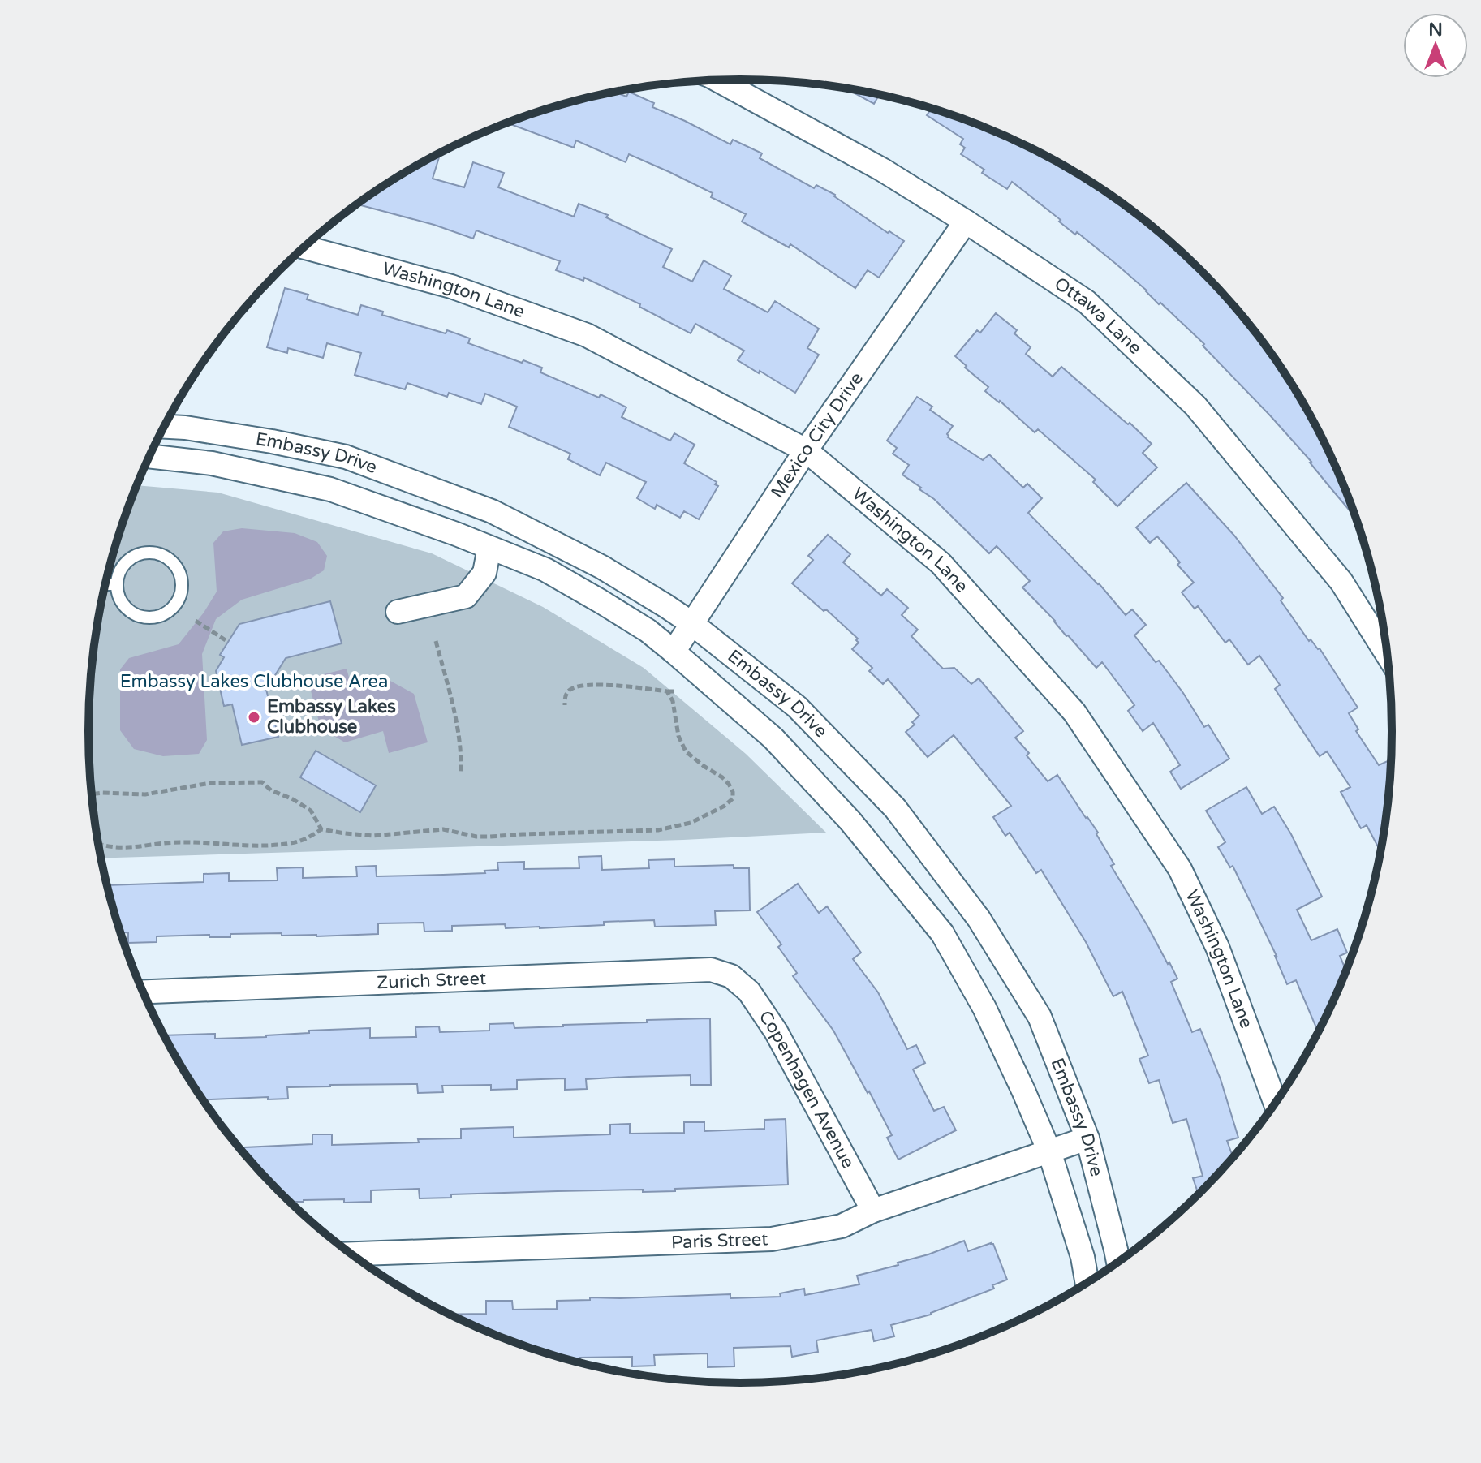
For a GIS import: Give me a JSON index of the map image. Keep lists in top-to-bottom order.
{
  "streets": {
    "street": [
      "Washington Lane",
      "Ottawa Lane",
      "Mexico City Drive",
      "Embassy Drive",
      "Zurich Street",
      "Copenhagen Avenue",
      "Paris Street"
    ]
  },
  "crossings": [
    ["Washington Lane", "Mexico City Drive"],
    ["Ottawa Lane", "Mexico City Drive"],
    ["Mexico City Drive", "Embassy Drive"],
    ["Embassy Drive", "Paris Street"],
    ["Zurich Street", "Copenhagen Avenue"],
    ["Copenhagen Avenue", "Paris Street"]
  ],
  "parks": ["Embassy Lakes Clubhouse Area"],
  "places": ["Embassy Lakes Clubhouse"],
  "north": "top"
}
